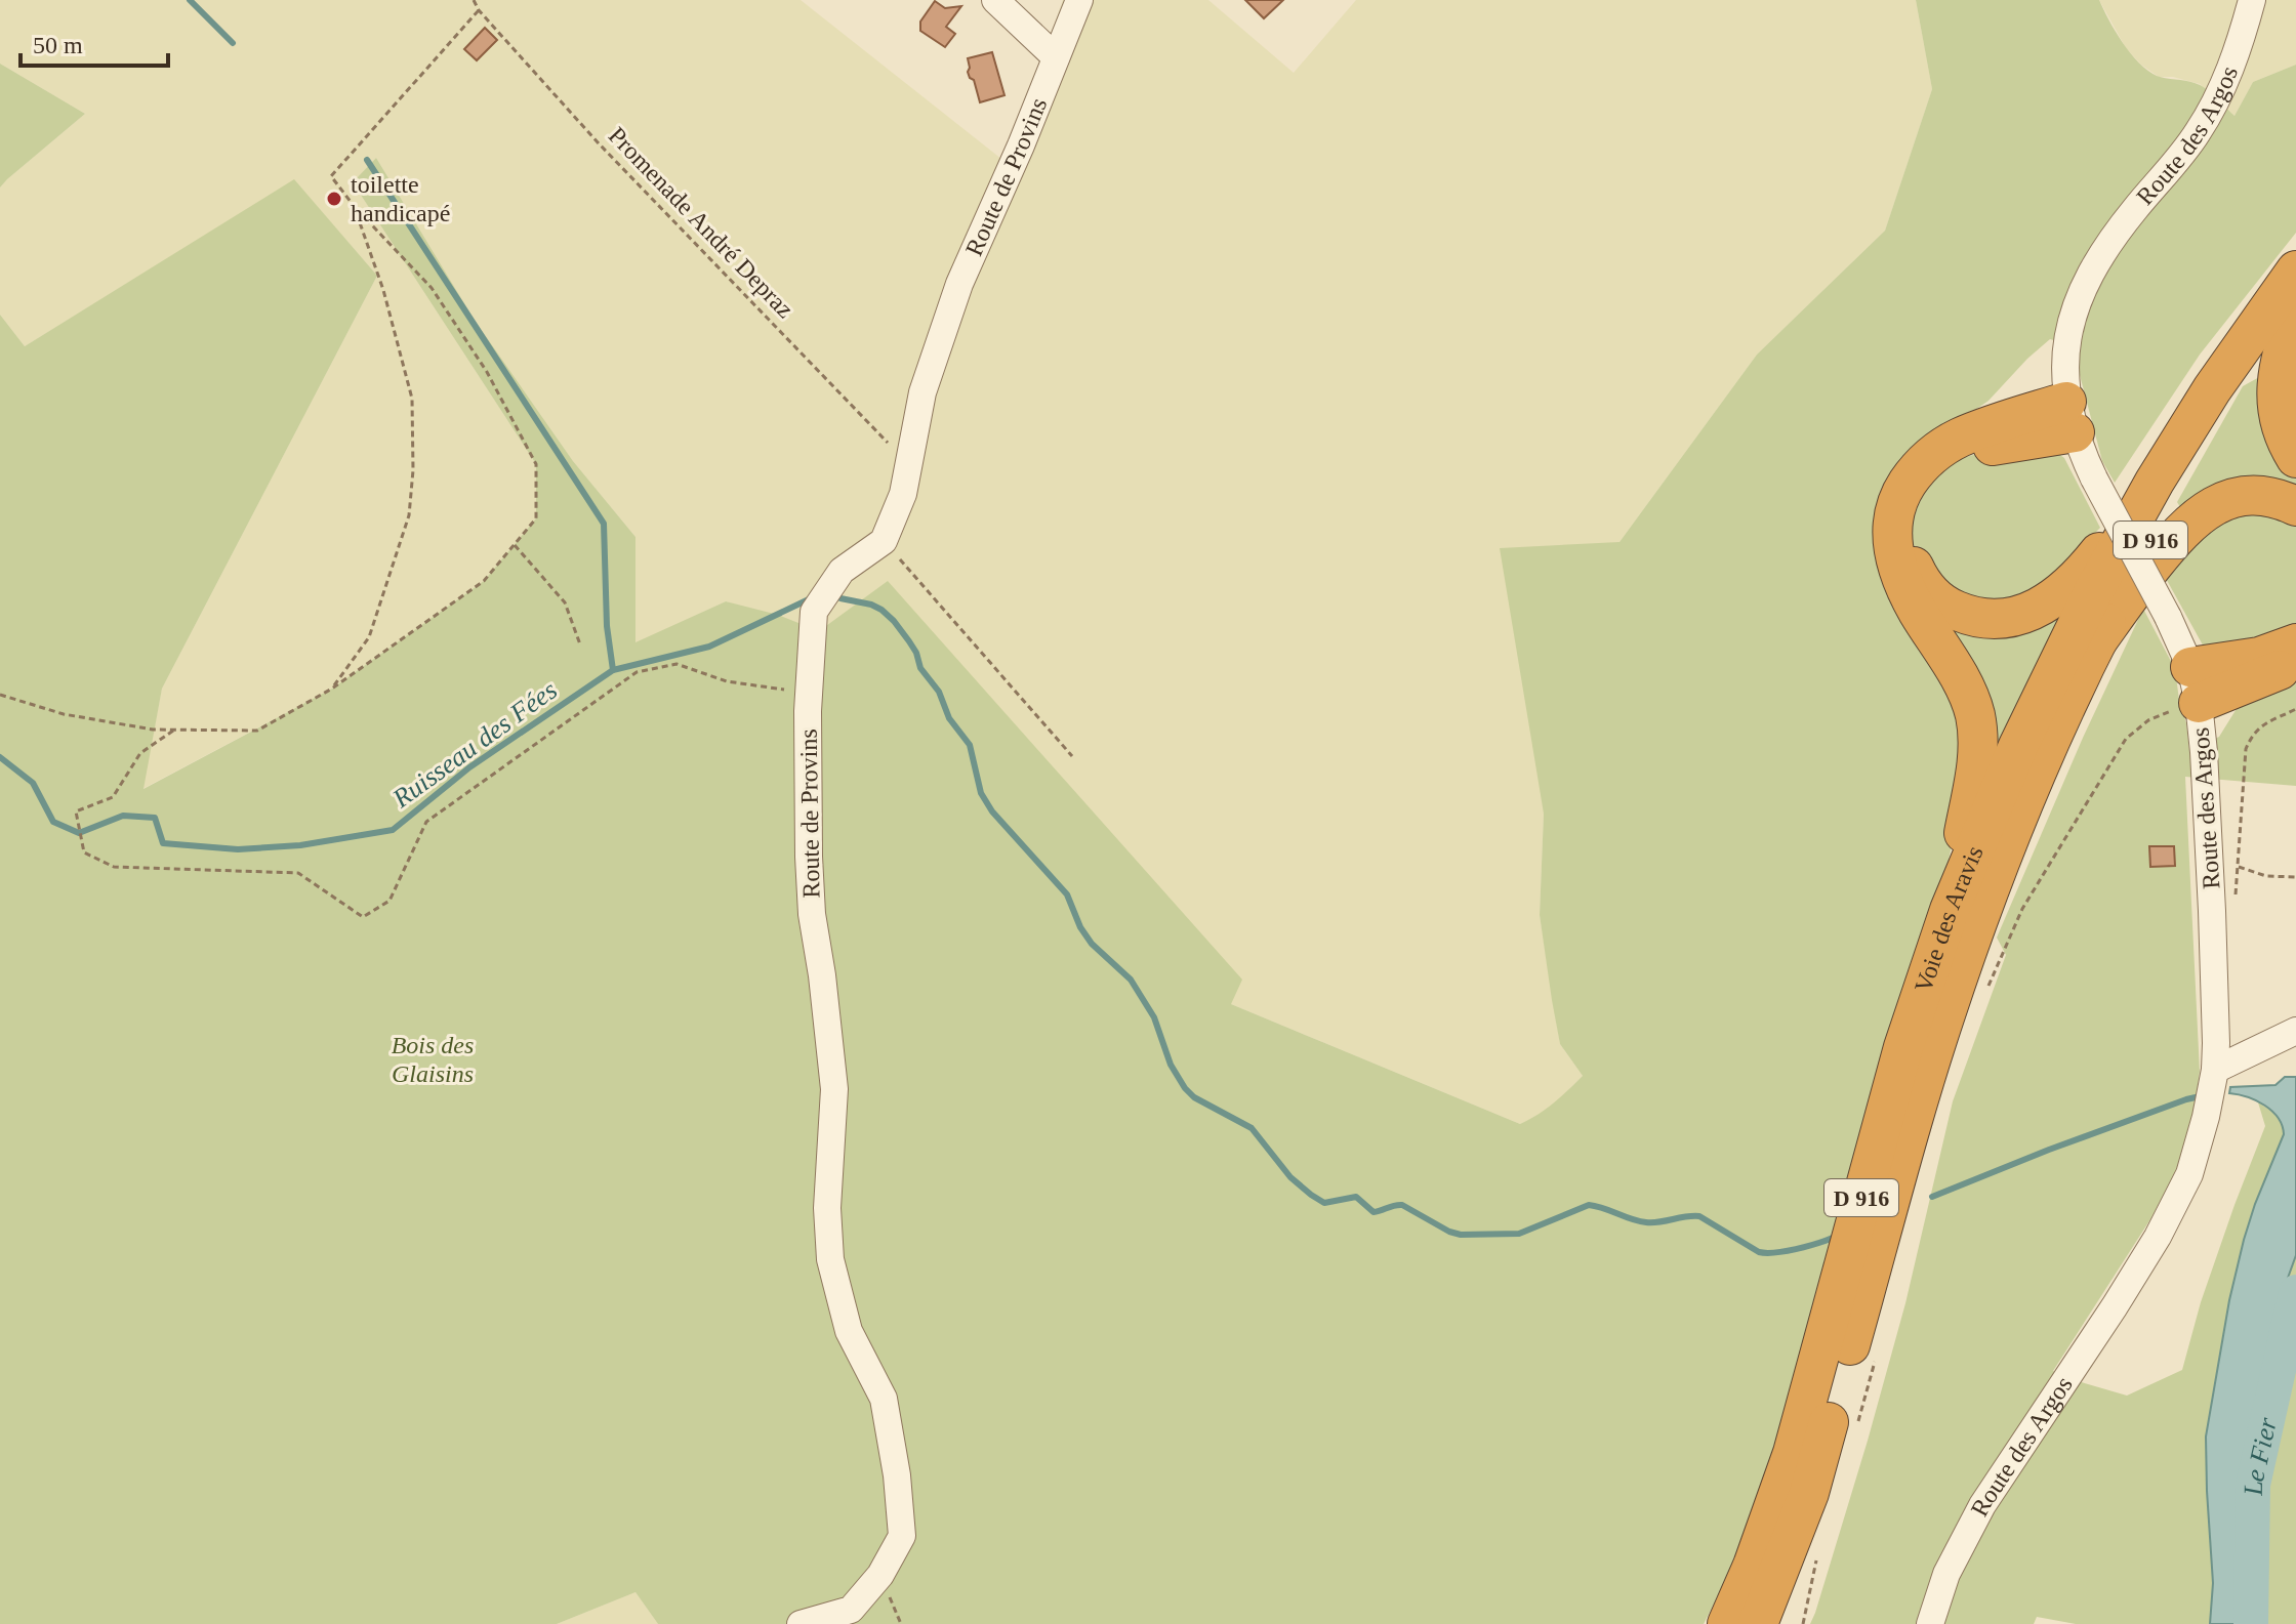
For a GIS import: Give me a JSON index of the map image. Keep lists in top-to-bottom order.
{
  "streets": {
    "highway": ["D 916", "Voie des Aravis"],
    "street": ["Route des Argos", "Route de Provins"],
    "path": ["Promenade André Depraz"]
  },
  "crossings": [
    ["Route de Provins", "Promenade André Depraz"]
  ],
  "water": ["Ruisseau des Fées", "Le Fier"],
  "parks": ["Bois des Glaisins"],
  "places": ["toilette handicapé"],
  "scale_bar": "50 m"
}
